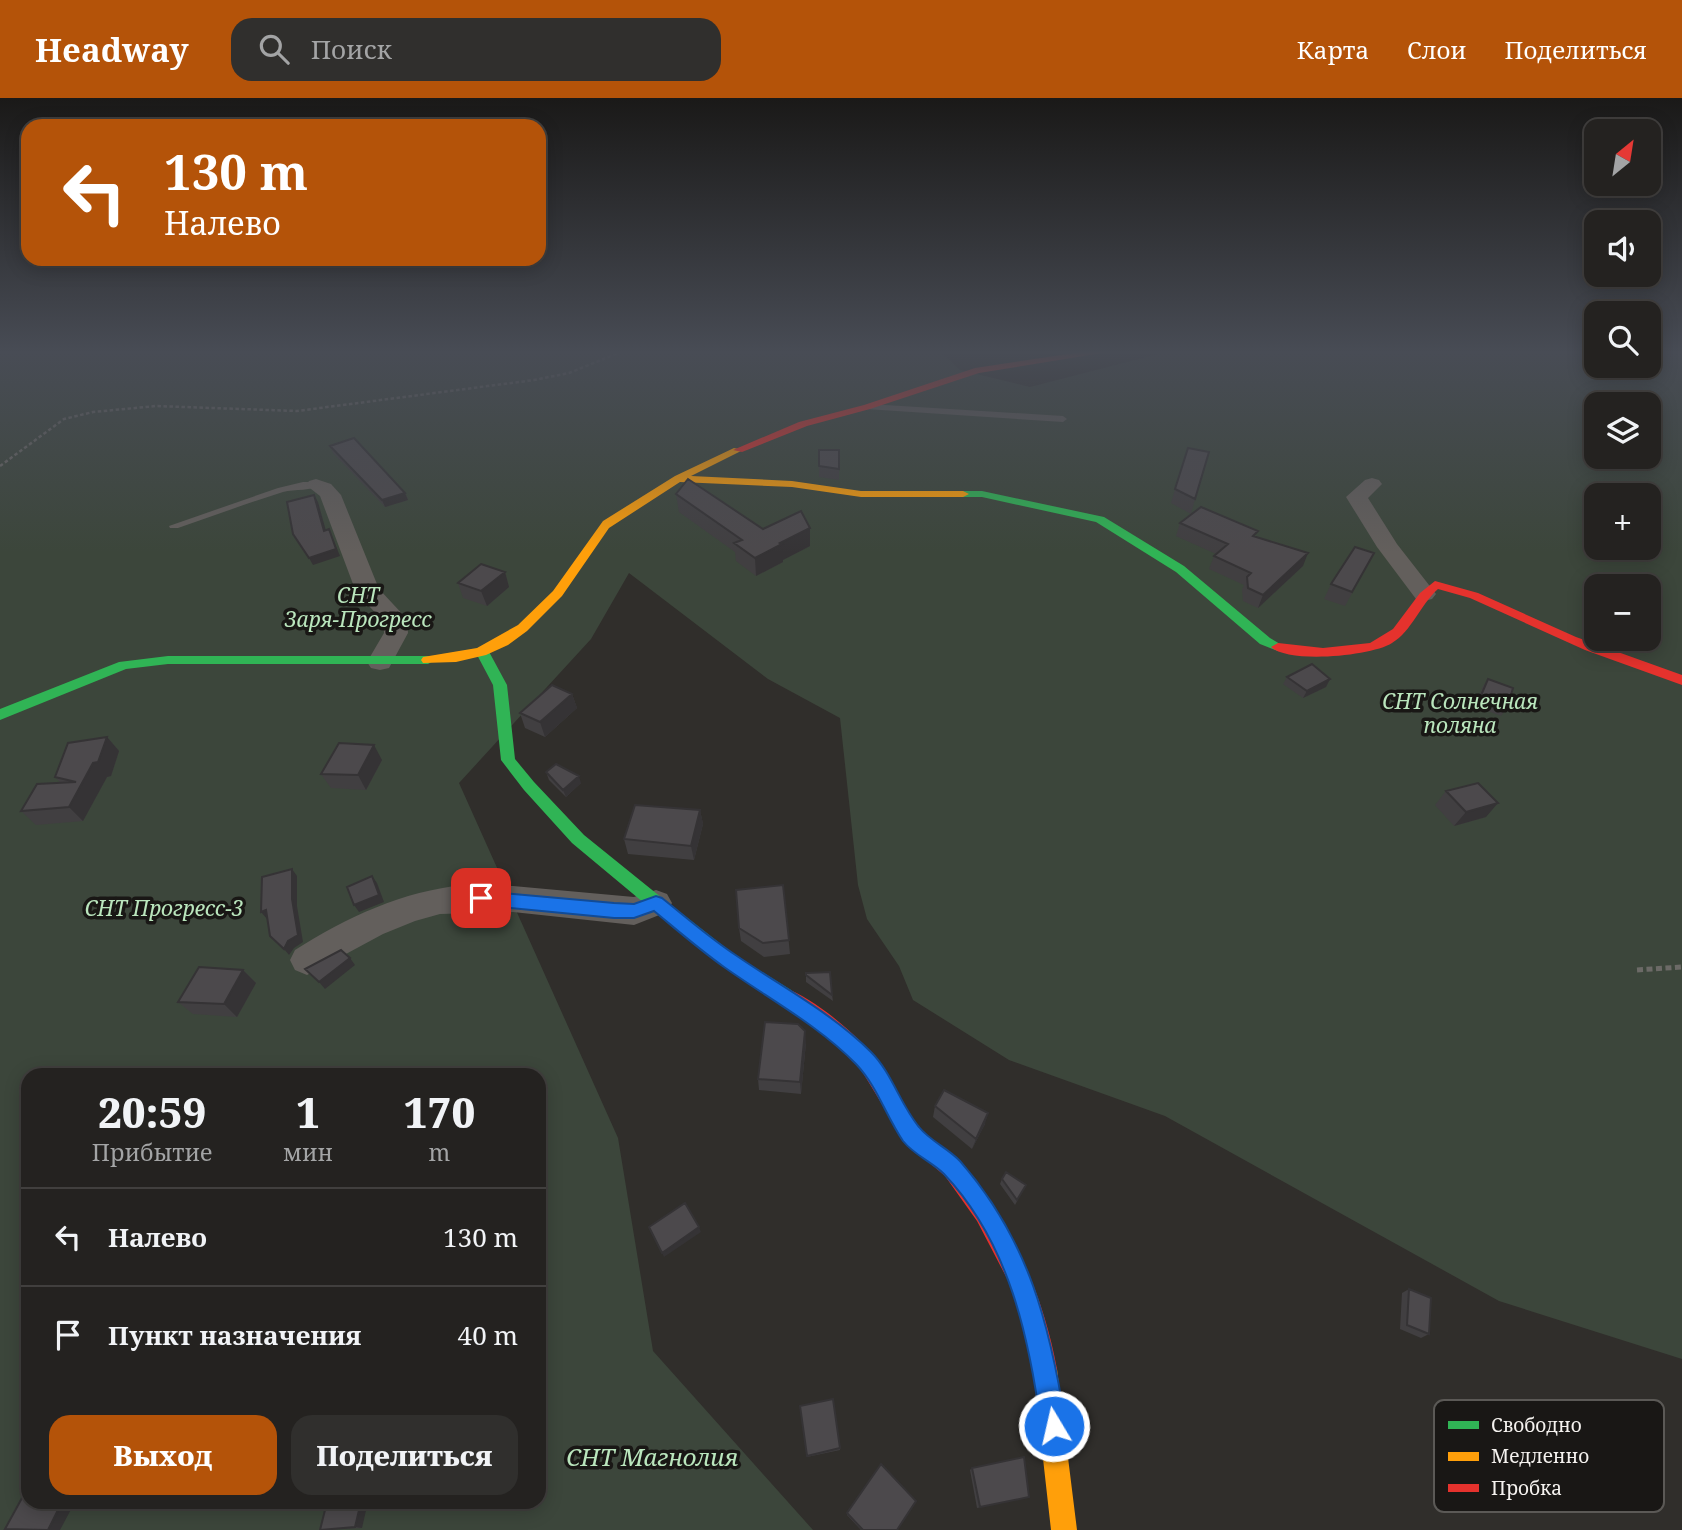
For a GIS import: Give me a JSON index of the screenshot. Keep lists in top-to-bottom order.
{
  "parks": [
    "СНТ Заря-Прогресс",
    "СНТ Солнечная поляна",
    "СНТ Прогресс-3",
    "СНТ Магнолия"
  ],
  "legend": ["Свободно", "Медленно", "Пробка"],
  "north": "top right",
  "page": {
    "header": "Headway",
    "search": "Поиск",
    "nav": ["Карта", "Слои", "Поделиться"],
    "map_buttons": ["+", "−"],
    "turn": ["130 m", "Налево"],
    "eta": [
      "20:59",
      "Прибытие",
      "1",
      "мин",
      "170",
      "m"
    ],
    "list": [
      {
        "name": "Налево",
        "value": "130 m"
      },
      {
        "name": "Пункт назначения",
        "value": "40 m"
      }
    ],
    "buttons": ["Выход", "Поделиться"]
  }
}
